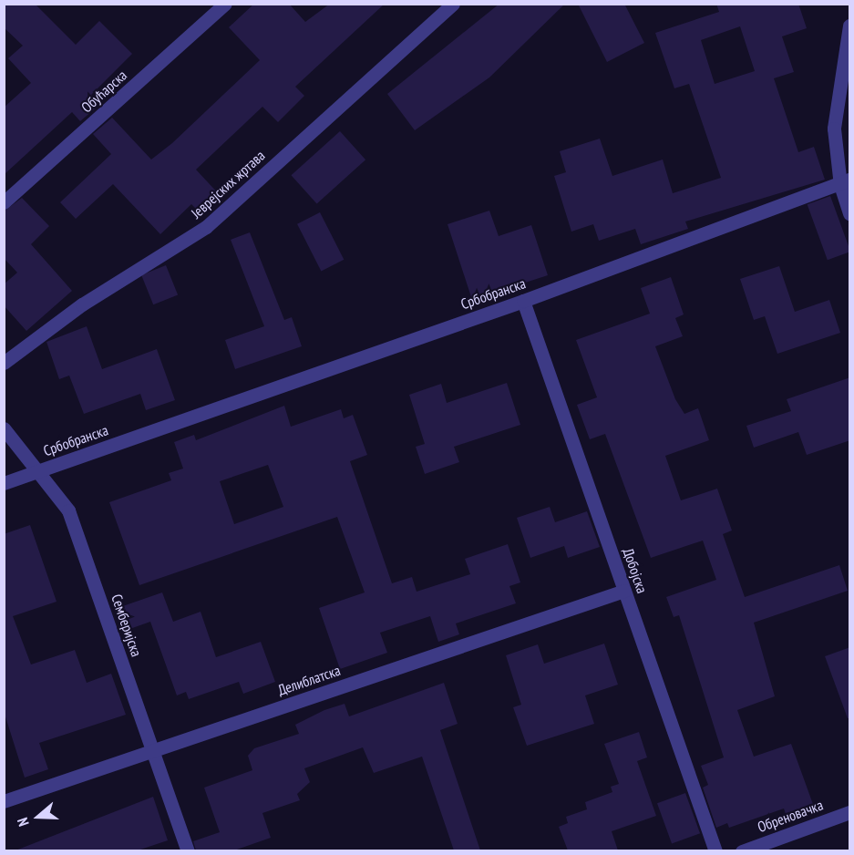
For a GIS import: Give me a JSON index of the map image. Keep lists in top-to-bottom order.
{
  "streets": {
    "street": [
      "Обућарска",
      "Јеврејских жртава",
      "Србобранска",
      "Добојска",
      "Семберијска",
      "Делиблатска",
      "Обреновачка"
    ]
  },
  "crossings": [
    ["Србобранска", "Добојска"],
    ["Србобранска", "Семберијска"],
    ["Добојска", "Делиблатска"],
    ["Семберијска", "Делиблатска"]
  ],
  "north": "left"
}
